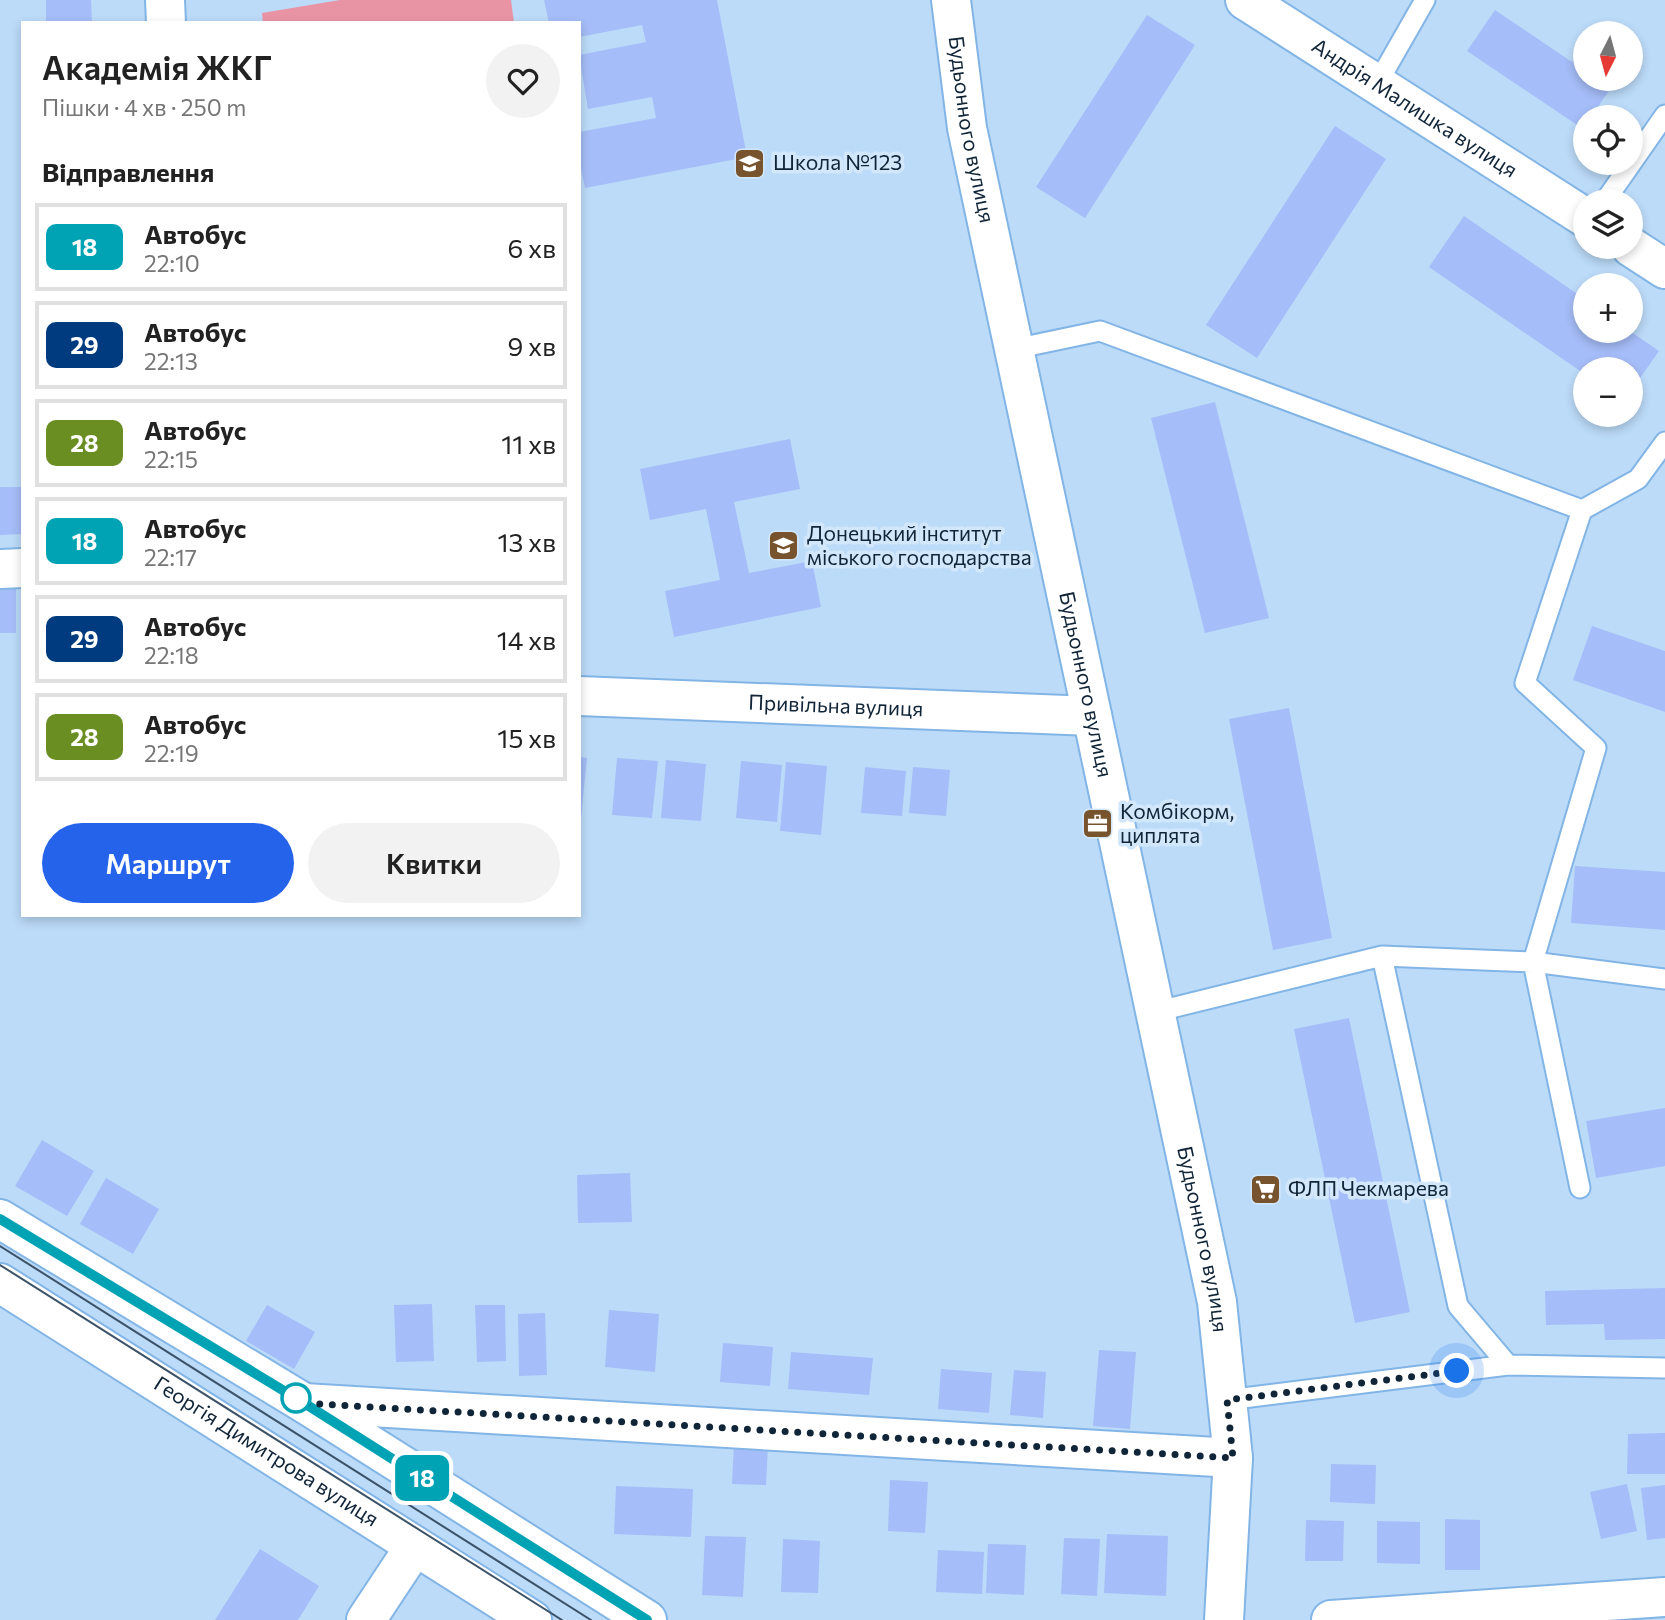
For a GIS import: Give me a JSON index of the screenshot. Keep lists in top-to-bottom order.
{
  "streets": {
    "street": [
      "Андрія Малишка вулиця",
      "Будьонного вулиця",
      "Привільна вулиця",
      "Георгія Димитрова вулиця"
    ]
  },
  "crossings": [
    ["Будьонного вулиця", "Привільна вулиця"]
  ],
  "places": {
    "school or university": ["Школа №123", "Донецький інститут міського господарства"],
    "office": ["Комбікорм, циплята"],
    "supermarket": ["ФЛП Чекмарева"]
  },
  "lines": ["bus line 18"],
  "north": "bottom",
  "page": {
    "on_map": "18",
    "map_buttons": ["+", "−"],
    "heading": [
      ["Академія ЖКГ", "Пішки · 4 хв · 250 m"],
      "Відправлення"
    ],
    "list": [
      {
        "mark": "18",
        "name": "Автобус",
        "note": "22:10",
        "value": "6 хв"
      },
      {
        "mark": "29",
        "name": "Автобус",
        "note": "22:13",
        "value": "9 хв"
      },
      {
        "mark": "28",
        "name": "Автобус",
        "note": "22:15",
        "value": "11 хв"
      },
      {
        "mark": "18",
        "name": "Автобус",
        "note": "22:17",
        "value": "13 хв"
      },
      {
        "mark": "29",
        "name": "Автобус",
        "note": "22:18",
        "value": "14 хв"
      },
      {
        "mark": "28",
        "name": "Автобус",
        "note": "22:19",
        "value": "15 хв"
      }
    ],
    "buttons": ["Маршрут", "Квитки"]
  }
}
